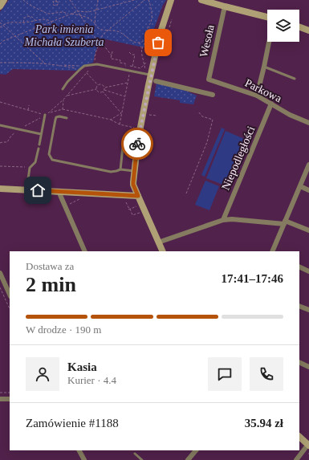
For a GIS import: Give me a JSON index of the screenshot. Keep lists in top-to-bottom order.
{
  "streets": {
    "street": ["Wesoła", "Parkowa", "Niepodległości"]
  },
  "crossings": [
    ["Wesoła", "Parkowa"],
    ["Parkowa", "Niepodległości"]
  ],
  "parks": ["Park imienia Michała Szuberta"],
  "page": {
    "heading": ["2 min", "Dostawa za", "17:41–17:46"],
    "panel": [
      "Kasia",
      "Kurier · 4.4",
      "Zamówienie #1188",
      "35.94 zł"
    ],
    "bar": "W drodze · 190 m"
  }
}
